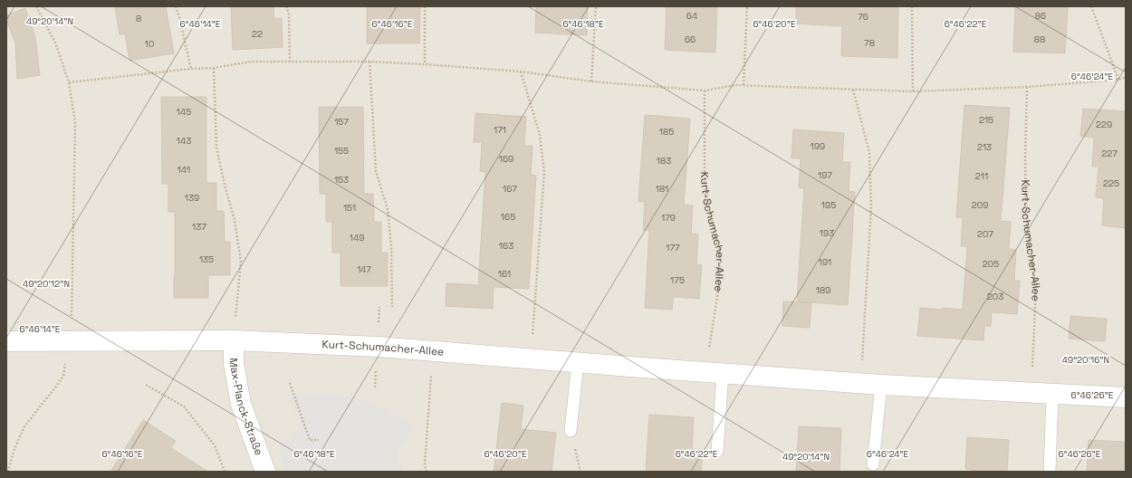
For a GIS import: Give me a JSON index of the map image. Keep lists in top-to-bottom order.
{
  "streets": {
    "street": ["Kurt-Schumacher-Allee", "Max-Planck-Straße"]
  },
  "crossings": [
    ["Kurt-Schumacher-Allee", "Max-Planck-Straße"]
  ],
  "house_numbers": [
    "64",
    "86",
    "76",
    "8",
    "22",
    "66",
    "88",
    "78",
    "10",
    "145",
    "215",
    "157",
    "229",
    "171",
    "185",
    "143",
    "199",
    "213",
    "155",
    "227",
    "169",
    "183",
    "141",
    "197",
    "211",
    "153",
    "225",
    "167",
    "181",
    "139",
    "195",
    "209",
    "151",
    "165",
    "179",
    "137",
    "193",
    "207",
    "149",
    "163",
    "177",
    "135",
    "191",
    "205",
    "147",
    "161",
    "175",
    "189",
    "203"
  ],
  "coordinates": [
    "49°20'14\"N",
    "6°46'14\"E",
    "6°46'16\"E",
    "6°46'18\"E",
    "6°46'20\"E",
    "6°46'22\"E",
    "6°46'24\"E",
    "49°20'12\"N",
    "49°20'16\"N",
    "6°46'26\"E"
  ]
}
